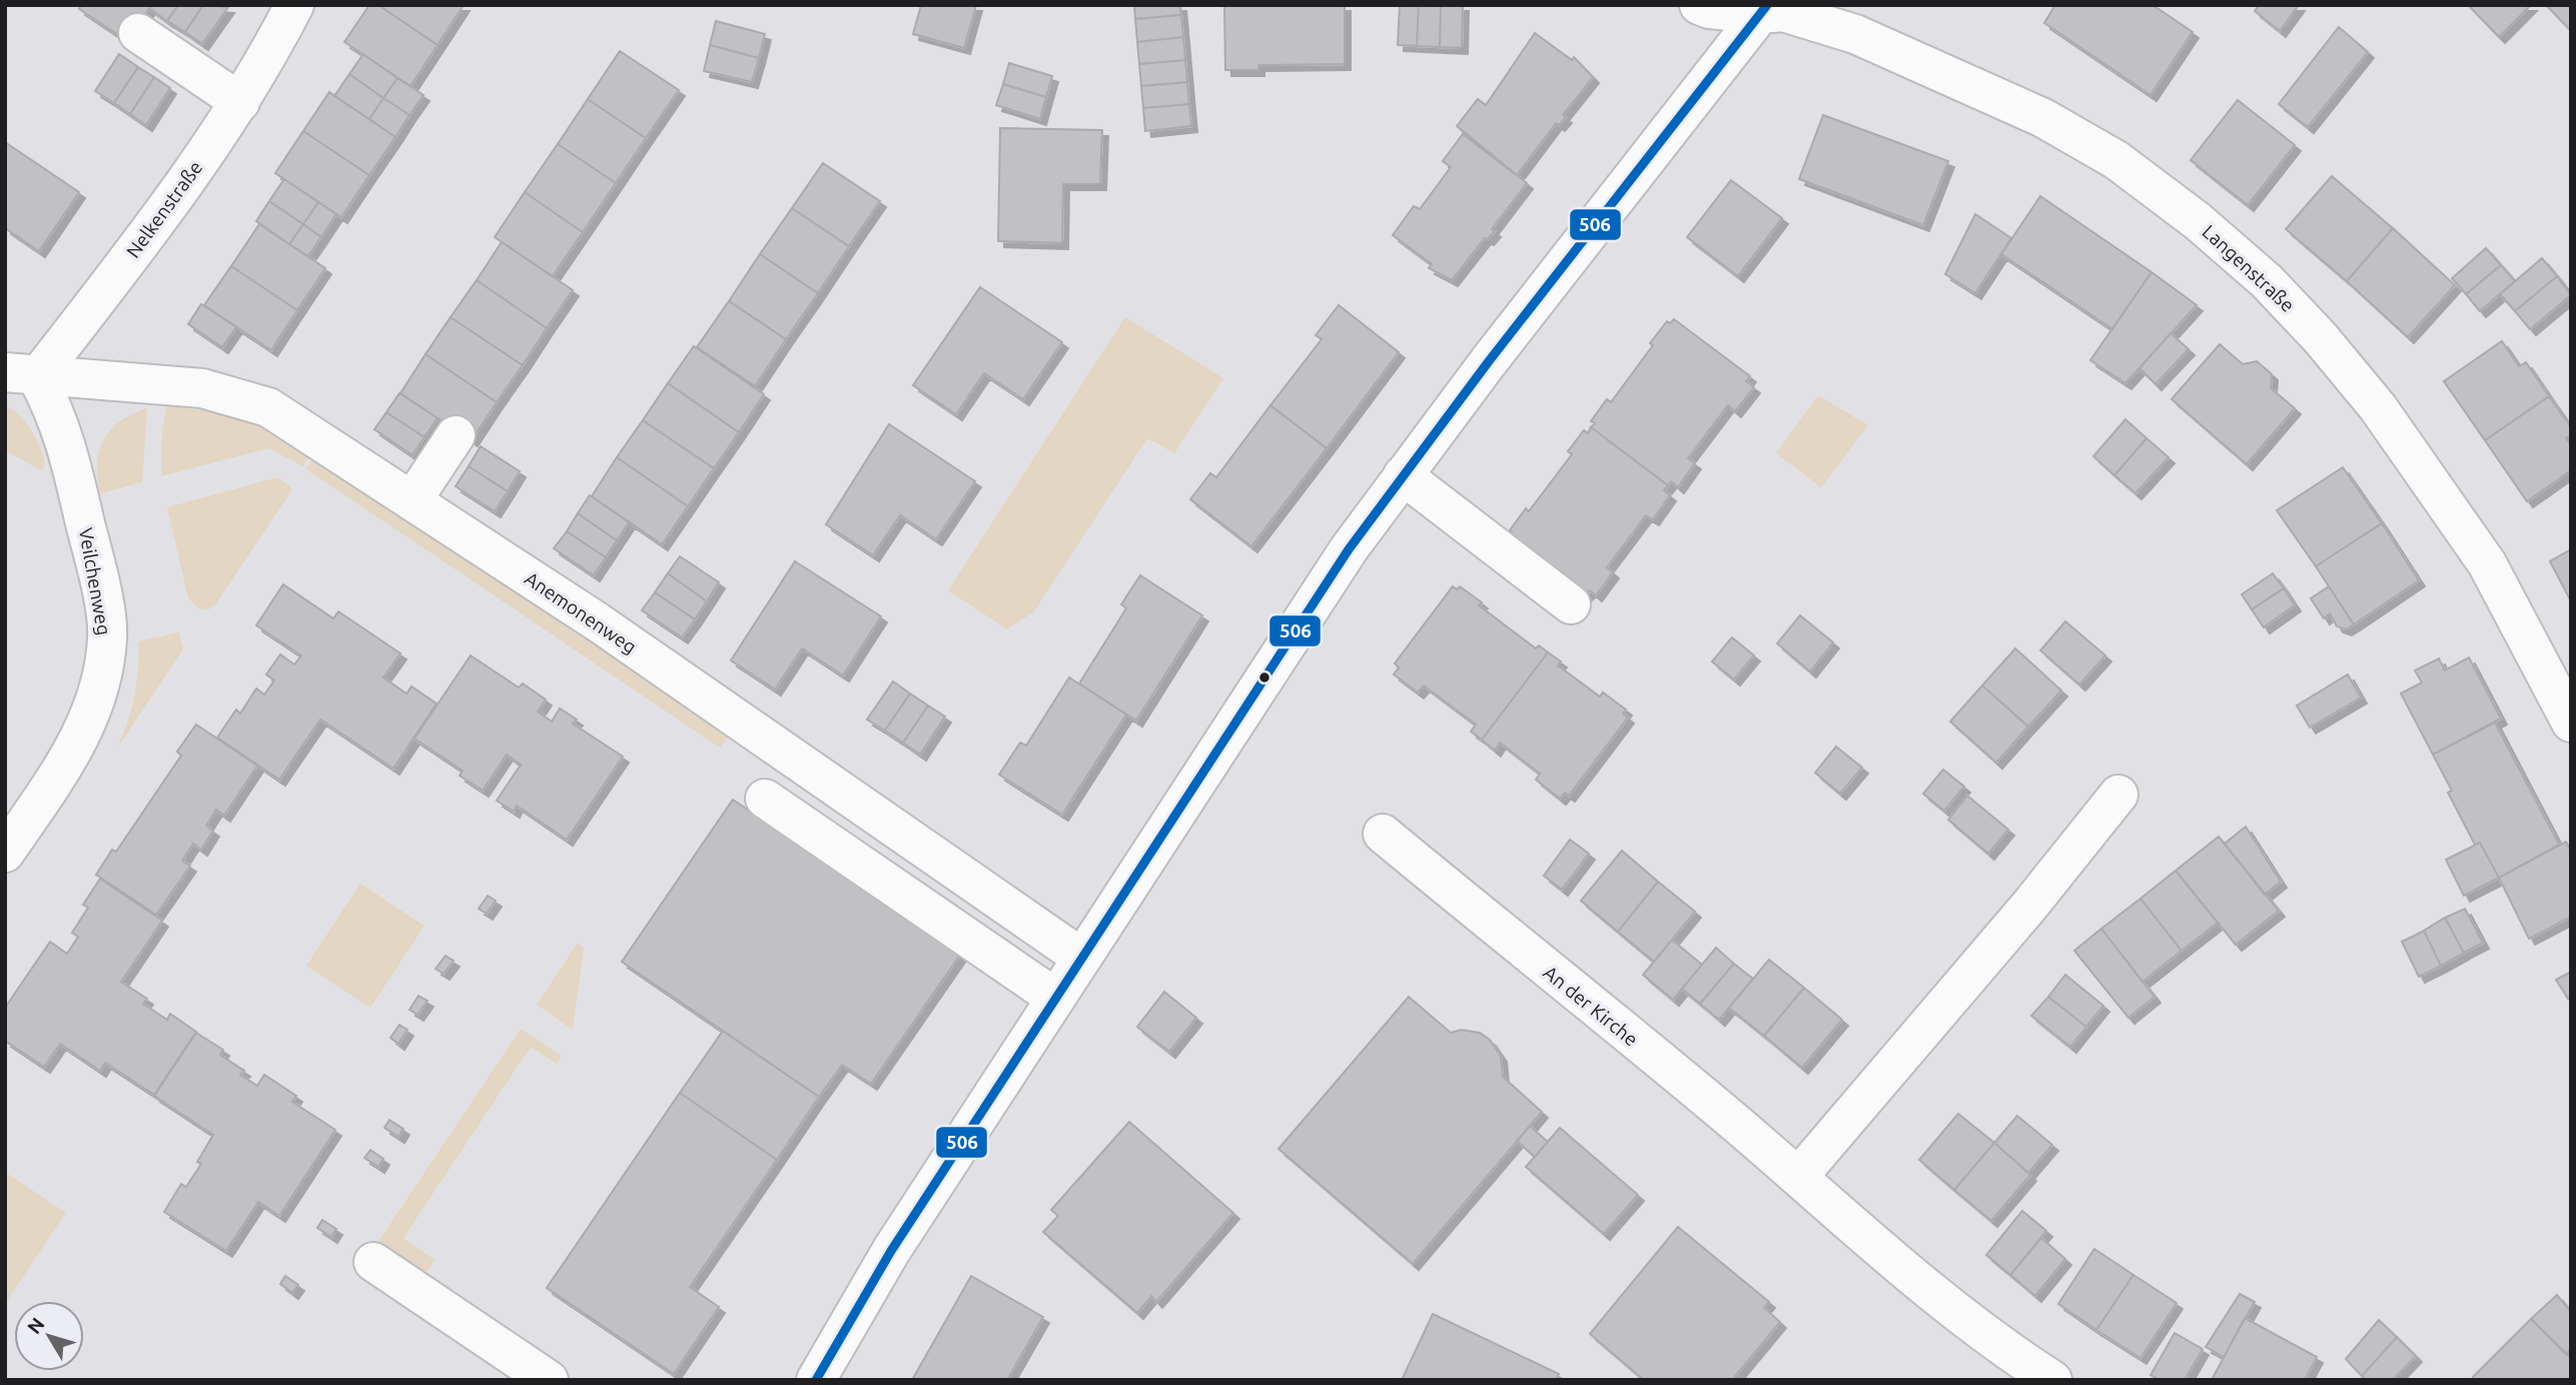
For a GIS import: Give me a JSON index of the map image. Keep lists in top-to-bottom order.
{
  "streets": {
    "street": [
      "Nelkenstraße",
      "Langenstraße",
      "Veilchenweg",
      "Anemonenweg",
      "An der Kirche"
    ]
  },
  "crossings": [
    ["Nelkenstraße", "Veilchenweg"],
    ["Nelkenstraße", "Anemonenweg"],
    ["Veilchenweg", "Anemonenweg"]
  ],
  "lines": ["transit line 506"],
  "north": "top left"
}
